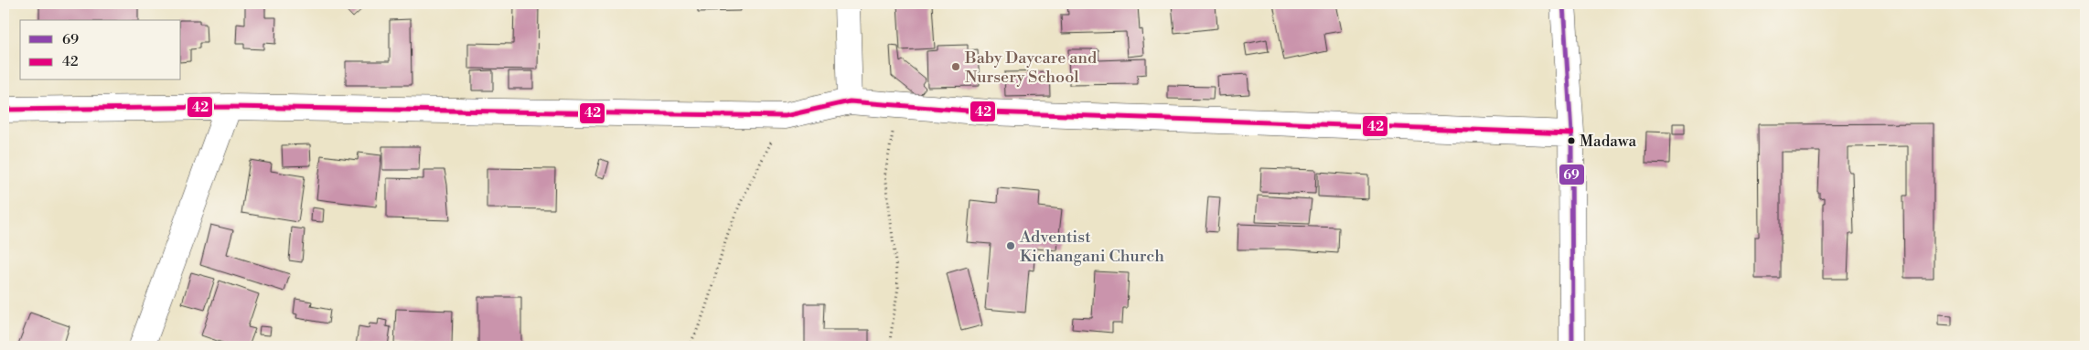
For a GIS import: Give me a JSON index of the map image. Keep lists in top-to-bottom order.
{
  "places": ["Baby Daycare and Nursery School", "Madawa", "Adventist Kichangani Church"],
  "lines": ["transit line 69", "transit line 42"],
  "legend": ["69", "42"]
}
